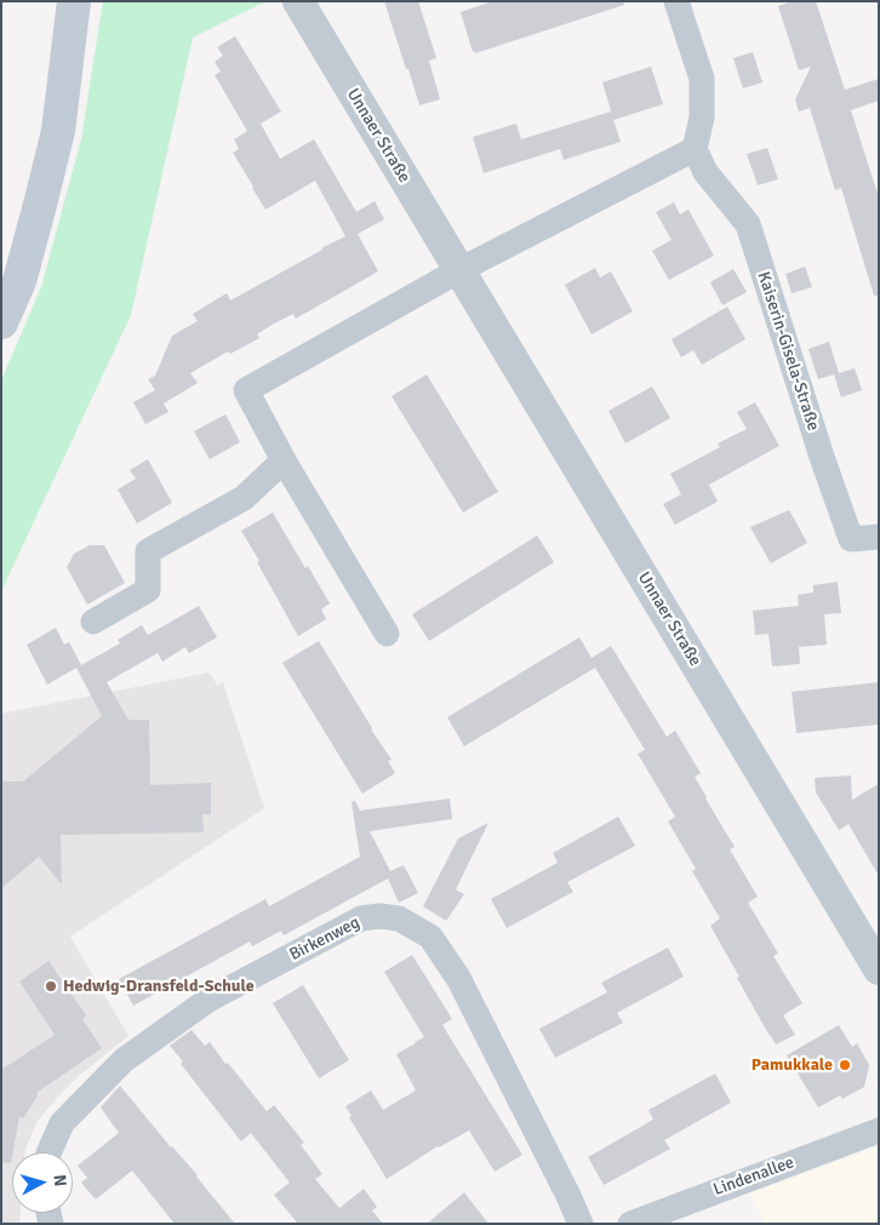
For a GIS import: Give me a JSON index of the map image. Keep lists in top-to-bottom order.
{
  "streets": {
    "street": [
      "Unnaer Straße",
      "Kaiserin-Gisela-Straße",
      "Birkenweg",
      "Lindenallee"
    ]
  },
  "places": ["Hedwig-Dransfeld-Schule", "Pamukkale"],
  "north": "right"
}
